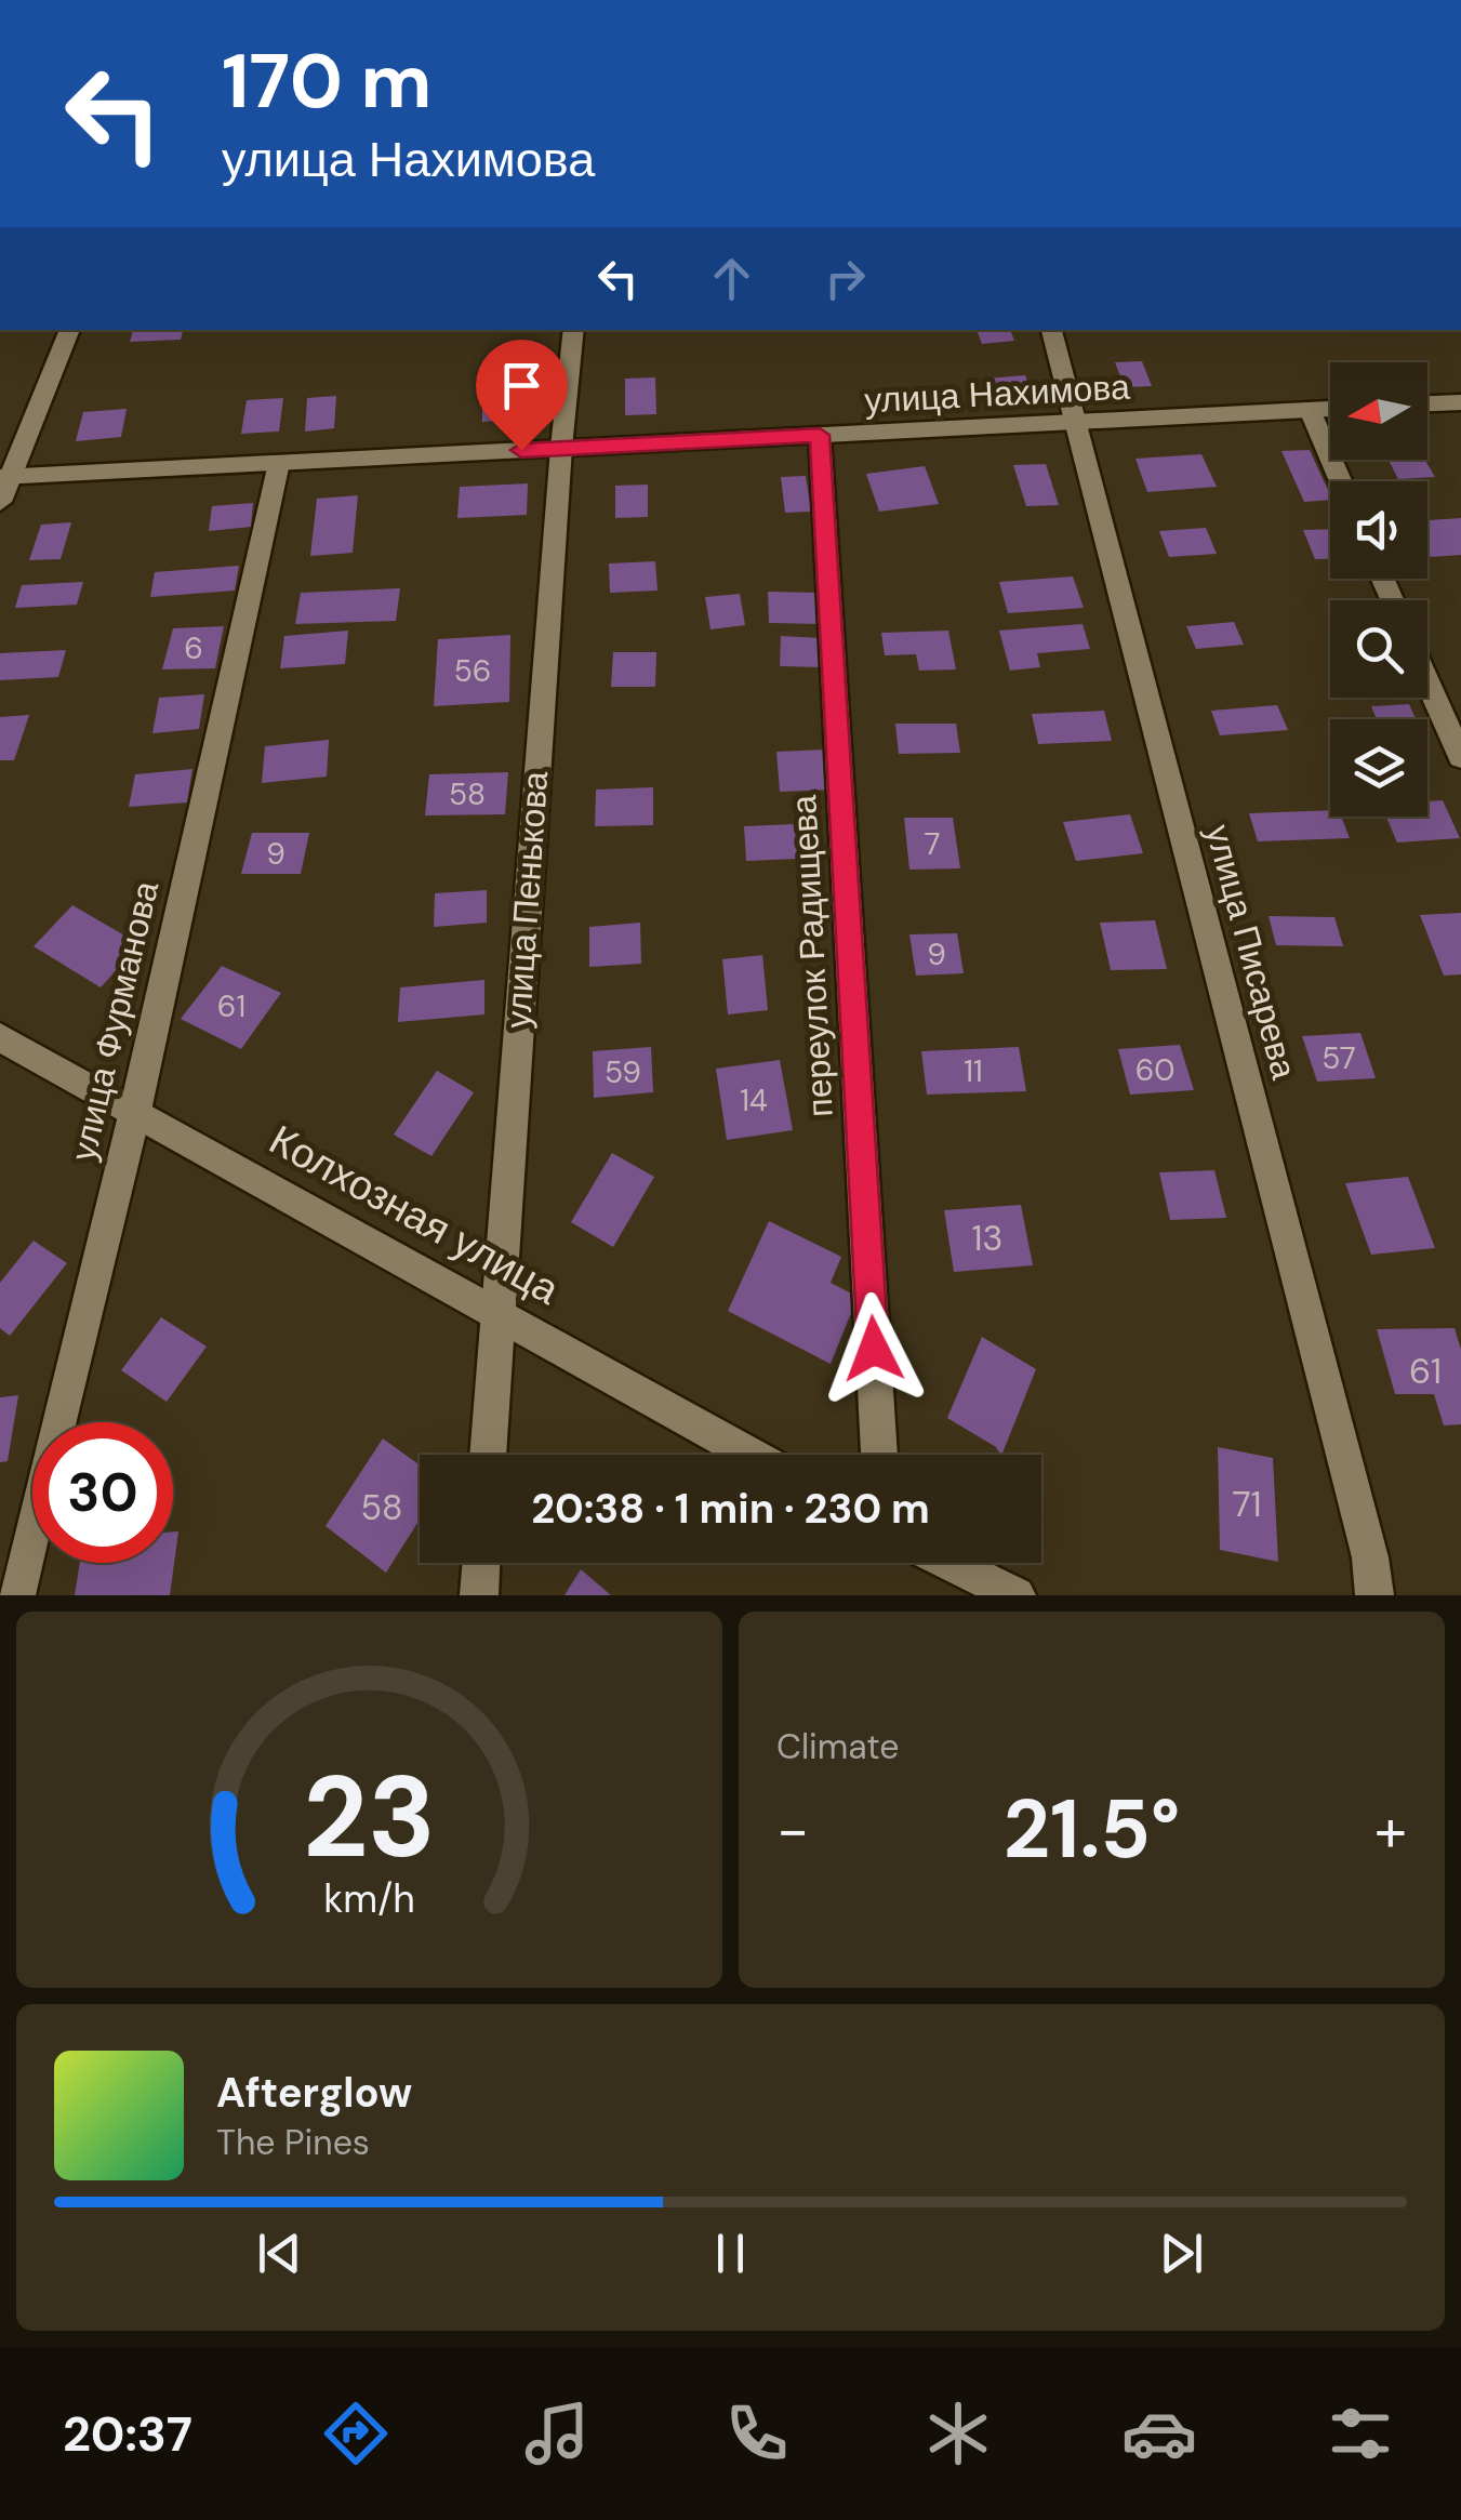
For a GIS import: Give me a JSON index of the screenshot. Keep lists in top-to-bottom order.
{
  "streets": {
    "street": [
      "улица Нахимова",
      "улица Пенькова",
      "улица Писарева",
      "переулок Радищева",
      "улица Фурманова",
      "Колхозная улица"
    ]
  },
  "crossings": [
    ["улица Нахимова", "улица Пенькова"],
    ["улица Нахимова", "улица Писарева"],
    ["улица Нахимова", "переулок Радищева"],
    ["улица Нахимова", "улица Фурманова"],
    ["улица Пенькова", "Колхозная улица"],
    ["улица Фурманова", "Колхозная улица"]
  ],
  "house_numbers": [
    "6",
    "56",
    "58",
    "7",
    "9",
    "9",
    "61",
    "57",
    "60",
    "11",
    "59",
    "14",
    "13",
    "61",
    "71",
    "58"
  ],
  "north": "left",
  "page": {
    "turn": ["170 m", "улица Нахимова"],
    "limit": "30",
    "trip": "20:38 · 1 min · 230 m",
    "tile": "Climate",
    "heat": ["−", "21.5°", "+"],
    "song": ["Afterglow", "The Pines"],
    "tabs": "20:37",
    "gauge": ["23", "km/h"]
  }
}
